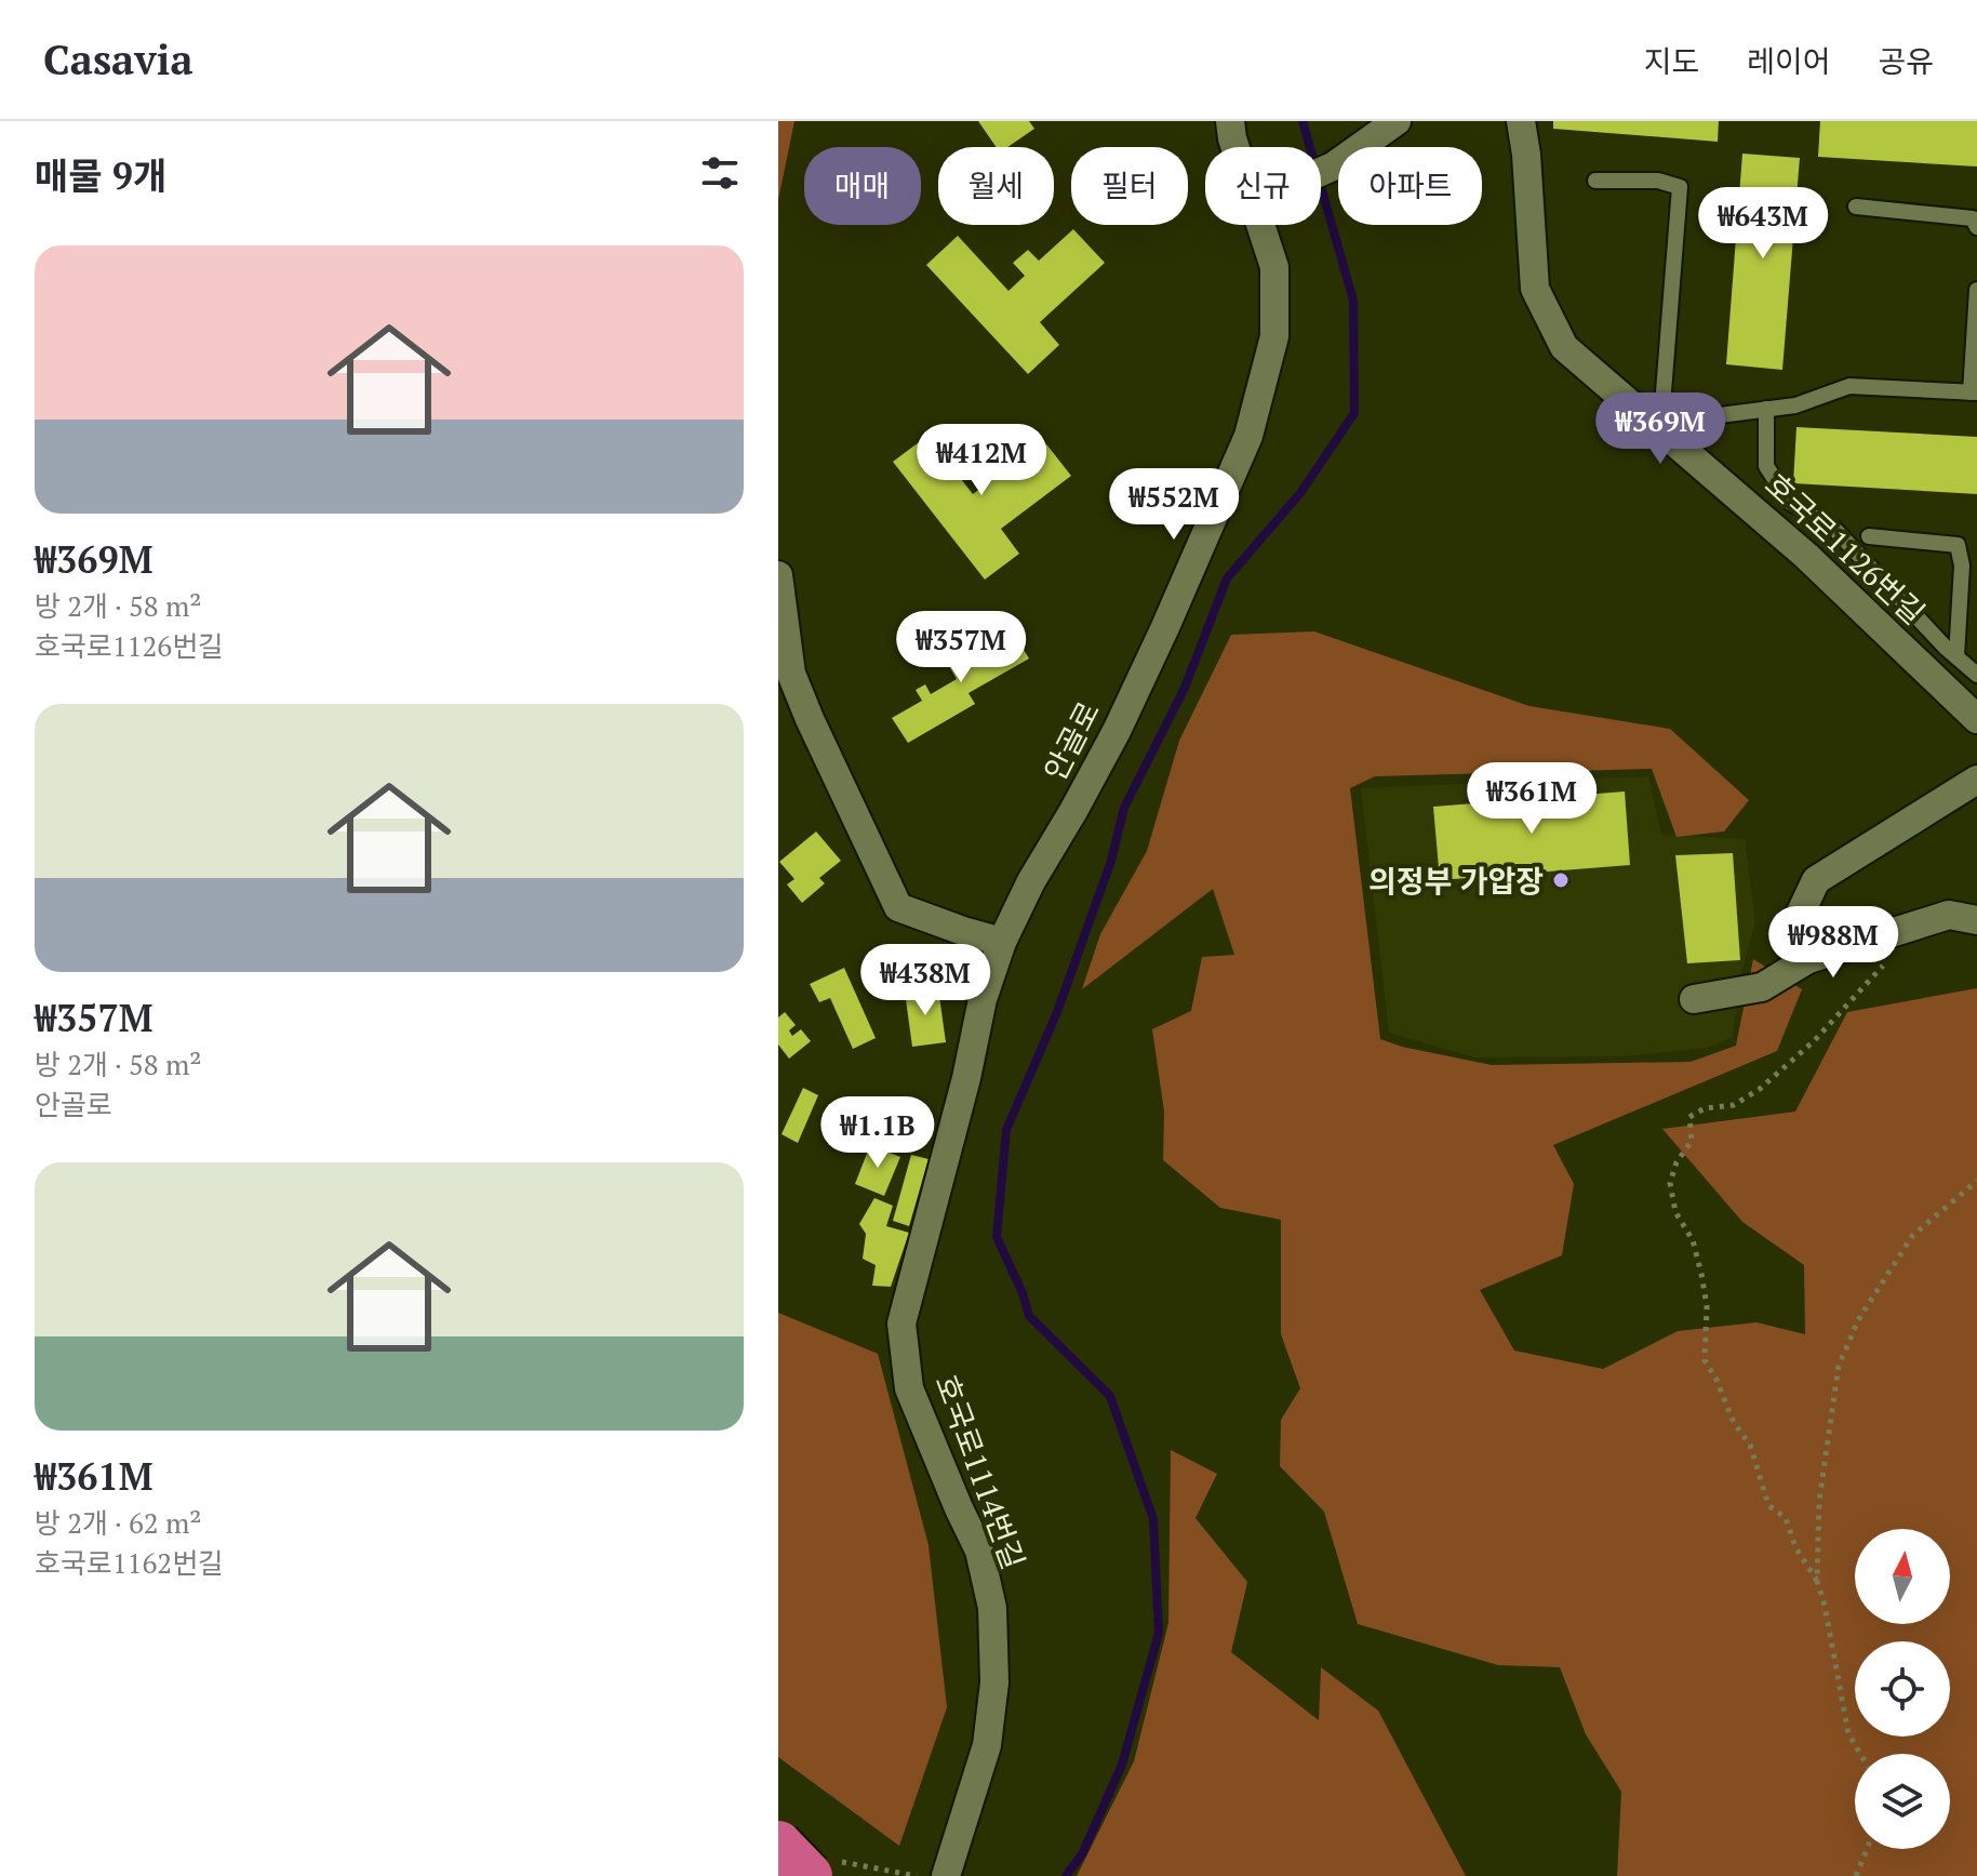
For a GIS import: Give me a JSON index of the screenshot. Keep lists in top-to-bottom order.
{
  "streets": {
    "street": ["호국로1126번길", "안골로", "호국로1114번길"]
  },
  "crossings": [
    ["안골로", "호국로1114번길"]
  ],
  "places": ["의정부 가압장"],
  "north": "top",
  "page": {
    "header": "Casavia",
    "nav": ["지도", "레이어", "공유"],
    "heading": "매물 9개",
    "chip": [
      "매매",
      "월세",
      "필터",
      "신규",
      "아파트"
    ],
    "price": [
      "₩643M",
      "₩369M",
      "₩412M",
      "₩552M",
      "₩357M",
      "₩361M",
      "₩988M",
      "₩438M",
      "₩1.1B"
    ],
    "list": [
      {
        "name": "₩369M",
        "note": "방 2개 · 58 m² · 호국로1126번길"
      },
      {
        "name": "₩357M",
        "note": "방 2개 · 58 m² · 안골로"
      },
      {
        "name": "₩361M",
        "note": "방 2개 · 62 m² · 호국로1162번길"
      }
    ]
  }
}
